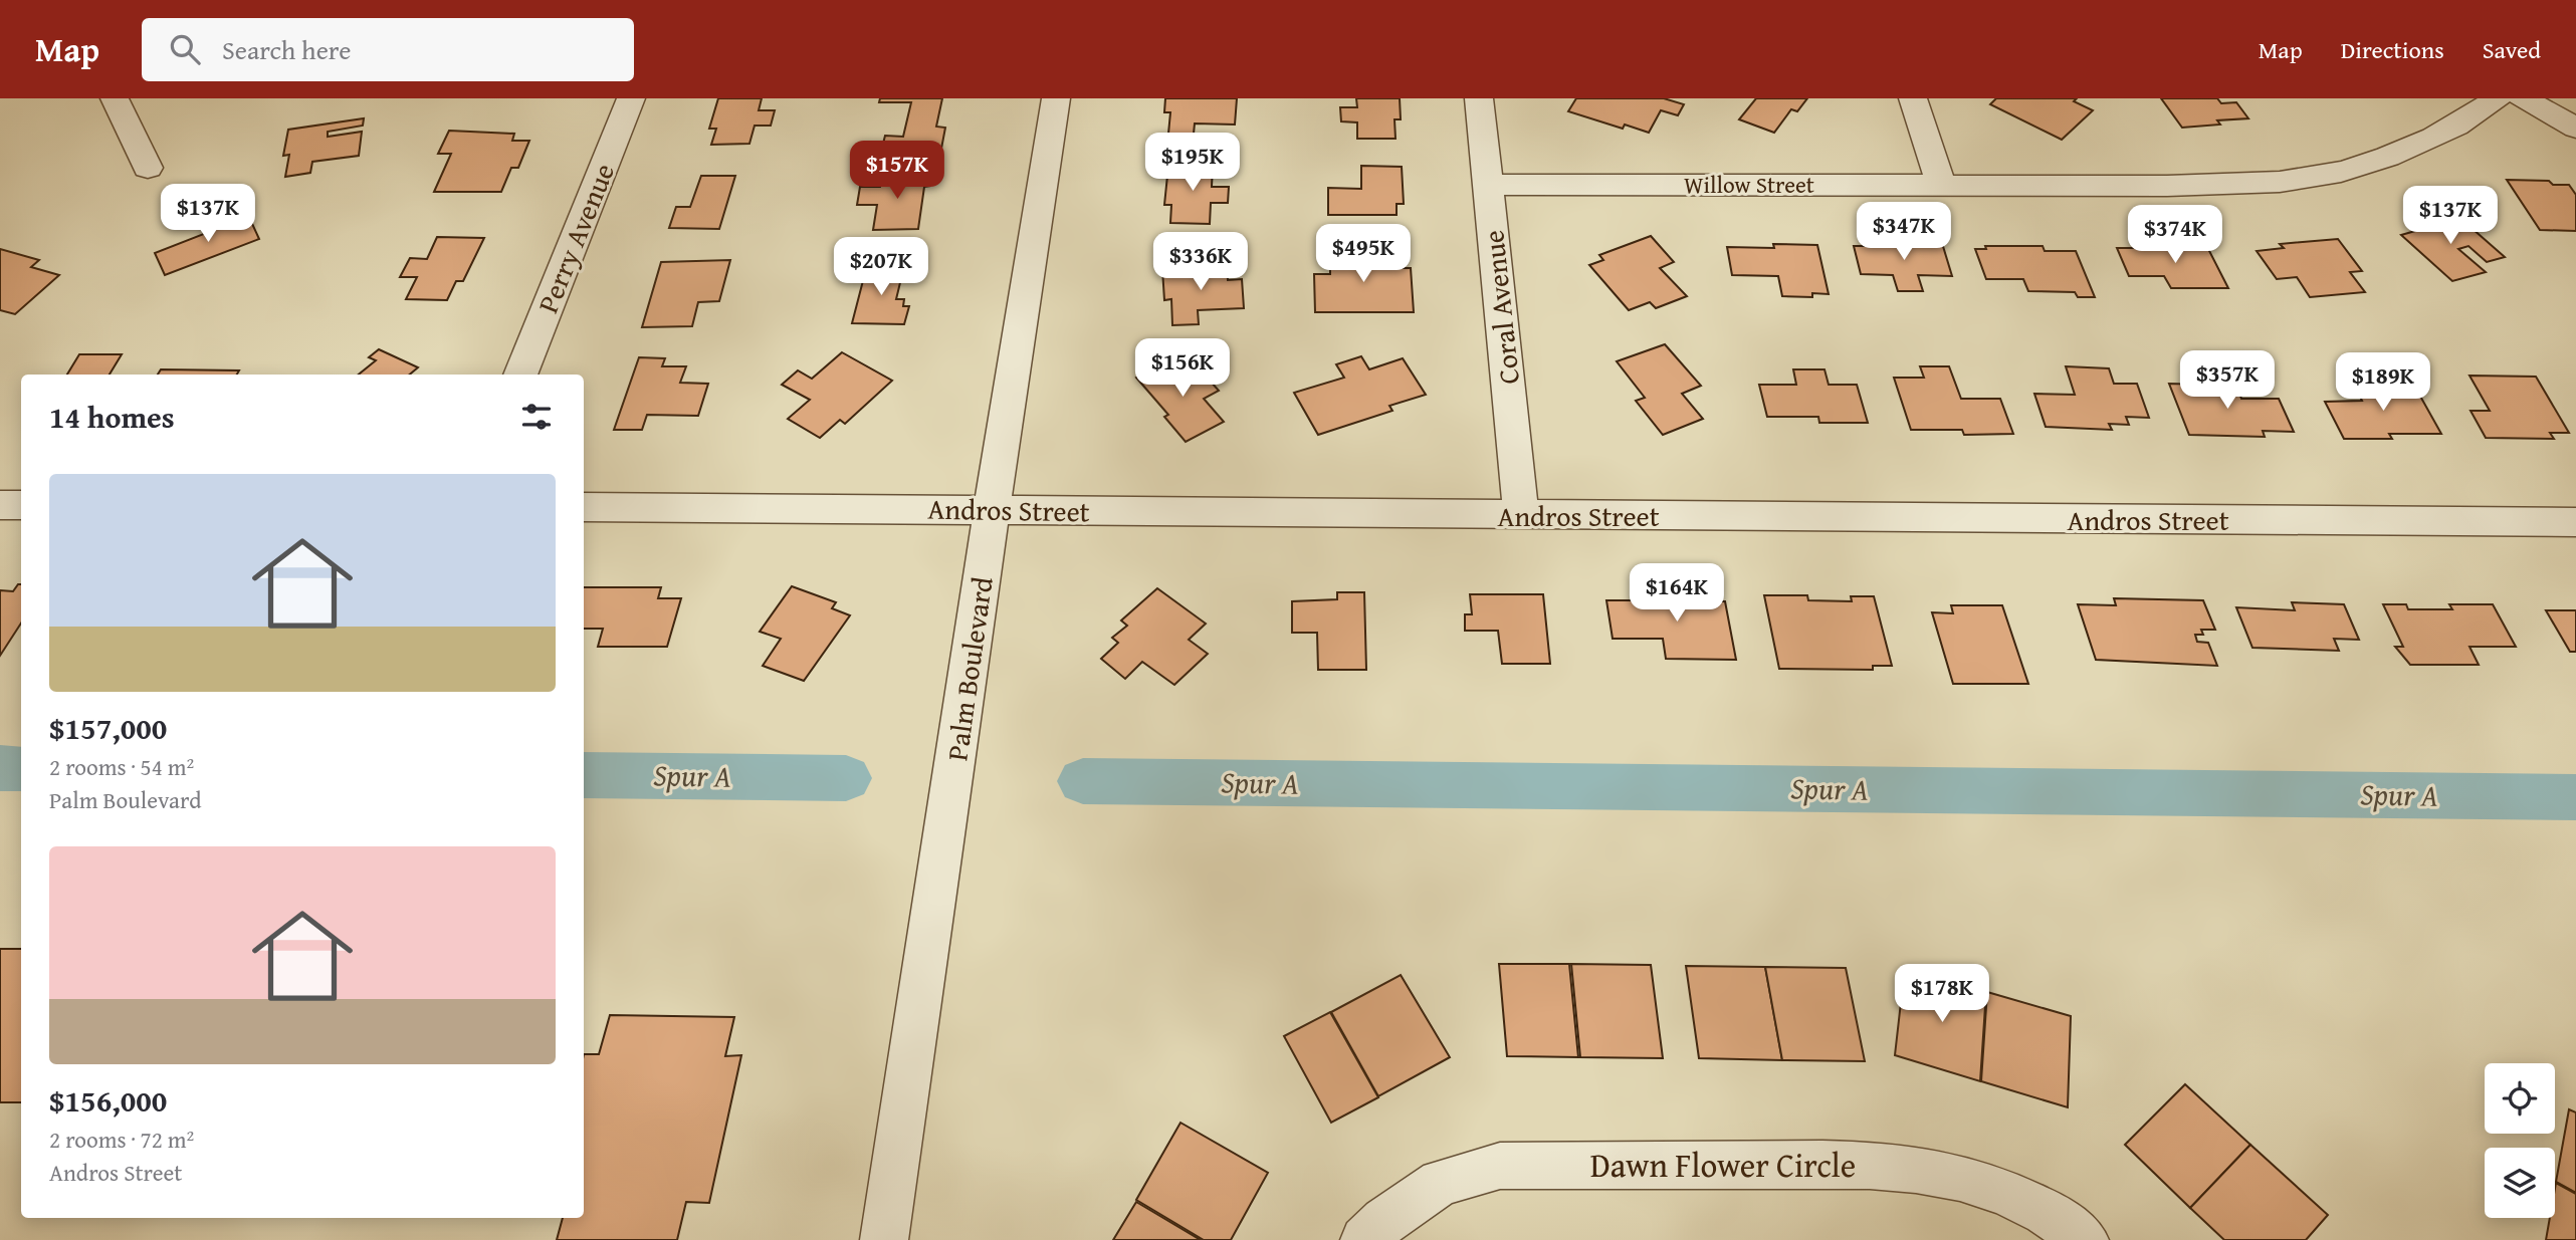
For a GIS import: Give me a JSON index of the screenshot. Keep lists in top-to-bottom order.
{
  "streets": {
    "street": [
      "Willow Street",
      "Perry Avenue",
      "Coral Avenue",
      "Andros Street",
      "Palm Boulevard",
      "Dawn Flower Circle"
    ]
  },
  "crossings": [
    ["Willow Street", "Coral Avenue"],
    ["Coral Avenue", "Andros Street"],
    ["Andros Street", "Palm Boulevard"]
  ],
  "water": ["Spur A"],
  "page": {
    "header": "Map",
    "search": "Search here",
    "nav": ["Map", "Directions", "Saved"],
    "price": [
      "$195K",
      "$157K",
      "$137K",
      "$137K",
      "$347K",
      "$374K",
      "$495K",
      "$336K",
      "$207K",
      "$156K",
      "$357K",
      "$189K",
      "$164K",
      "$178K"
    ],
    "heading": "14 homes",
    "list": [
      {
        "name": "$157,000",
        "note": "2 rooms · 54 m² · Palm Boulevard"
      },
      {
        "name": "$156,000",
        "note": "2 rooms · 72 m² · Andros Street"
      }
    ]
  }
}
